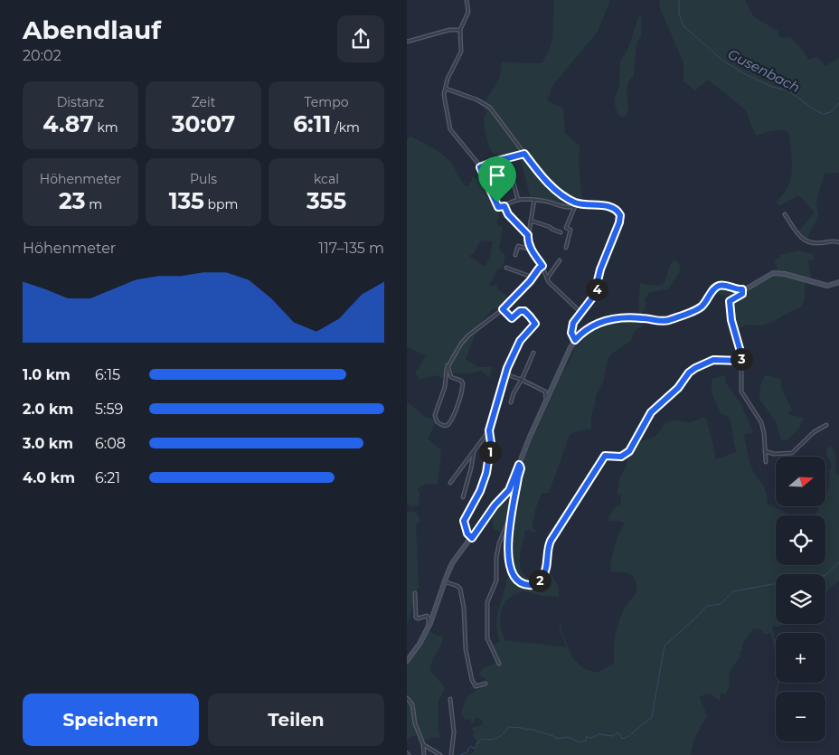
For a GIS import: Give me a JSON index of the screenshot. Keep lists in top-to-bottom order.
{
  "water": ["Gusenbach"],
  "north": "right",
  "page": {
    "heading": ["Abendlauf", "20:02"],
    "stats": [
      ["Distanz", "4.87 km"],
      ["Zeit", "30:07"],
      ["Tempo", "6:11 /km"],
      ["Höhenmeter", "23 m"],
      ["Puls", "135 bpm"],
      ["kcal", "355"]
    ],
    "chart": ["Höhenmeter", "117–135 m"],
    "pins": [
      "4",
      "3",
      "1",
      "2"
    ],
    "list": [
      {
        "name": "1.0 km",
        "note": "6:15"
      },
      {
        "name": "2.0 km",
        "note": "5:59"
      },
      {
        "name": "3.0 km",
        "note": "6:08"
      },
      {
        "name": "4.0 km",
        "note": "6:21"
      }
    ],
    "map_buttons": ["+", "−"],
    "buttons": ["Speichern", "Teilen"]
  }
}
